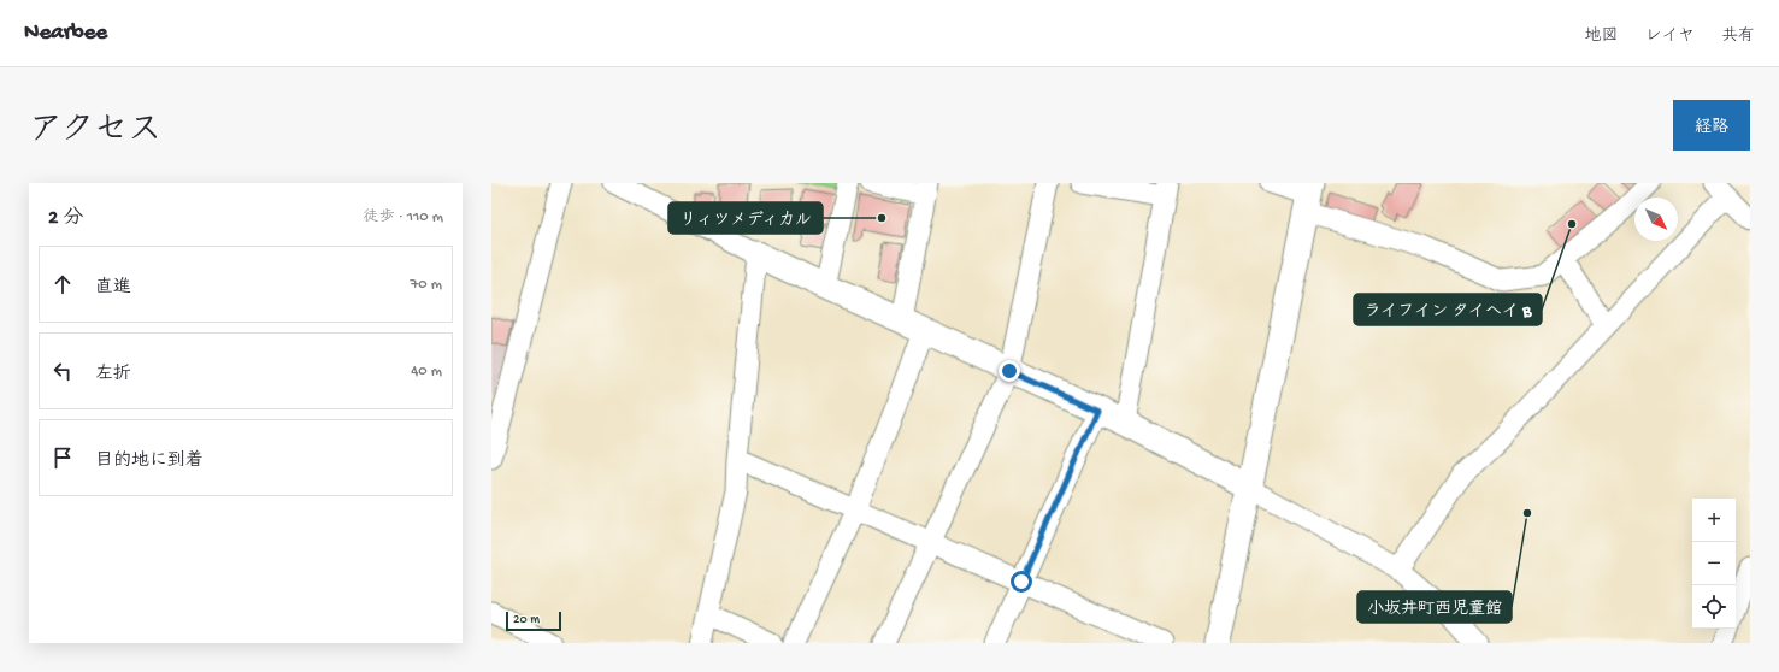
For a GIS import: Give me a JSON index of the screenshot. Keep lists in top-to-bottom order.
{
  "places": ["リィツメディカル", "ライフイン タイヘイ B", "小坂井町西児童館"],
  "scale_bar": "20 m",
  "north": "bottom right",
  "page": {
    "header": "Nearbee",
    "nav": ["地図", "レイヤ", "共有"],
    "title": "アクセス",
    "buttons": "経路",
    "heading": ["2 分", "徒歩 · 110 m"],
    "list": [
      ["直進", "70 m"],
      ["左折", "40 m"],
      "目的地に到着"
    ],
    "map_buttons": ["+", "−"],
    "scale": "20 m"
  }
}
